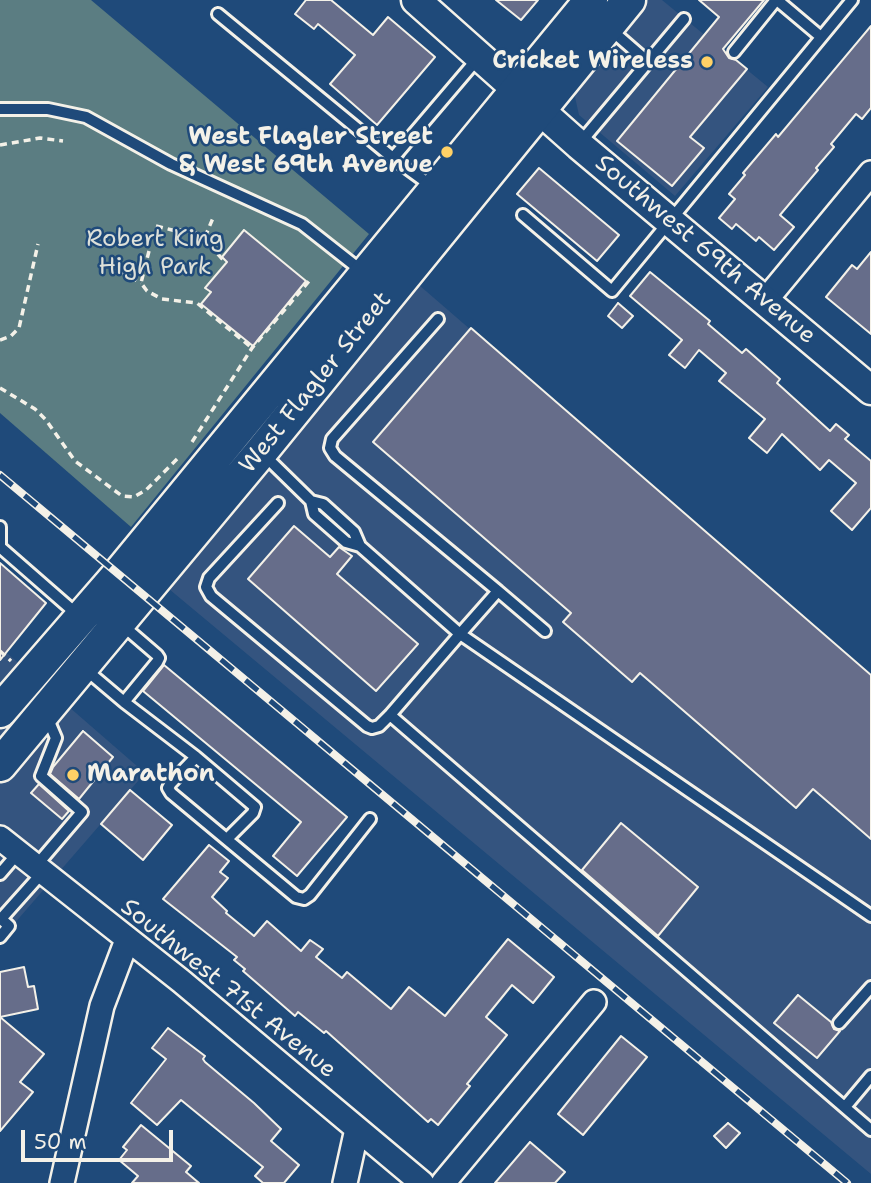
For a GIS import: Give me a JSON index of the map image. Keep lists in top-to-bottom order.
{
  "streets": {
    "main road": ["West Flagler Street"],
    "street": ["Southwest 69th Avenue", "Southwest 71st Avenue"]
  },
  "crossings": [
    ["Southwest 69th Avenue", "West Flagler Street"]
  ],
  "parks": ["Robert King High Park"],
  "places": ["Cricket Wireless", "West Flagler Street & West 69th Avenue", "Marathon"],
  "scale_bar": "50 m"
}
